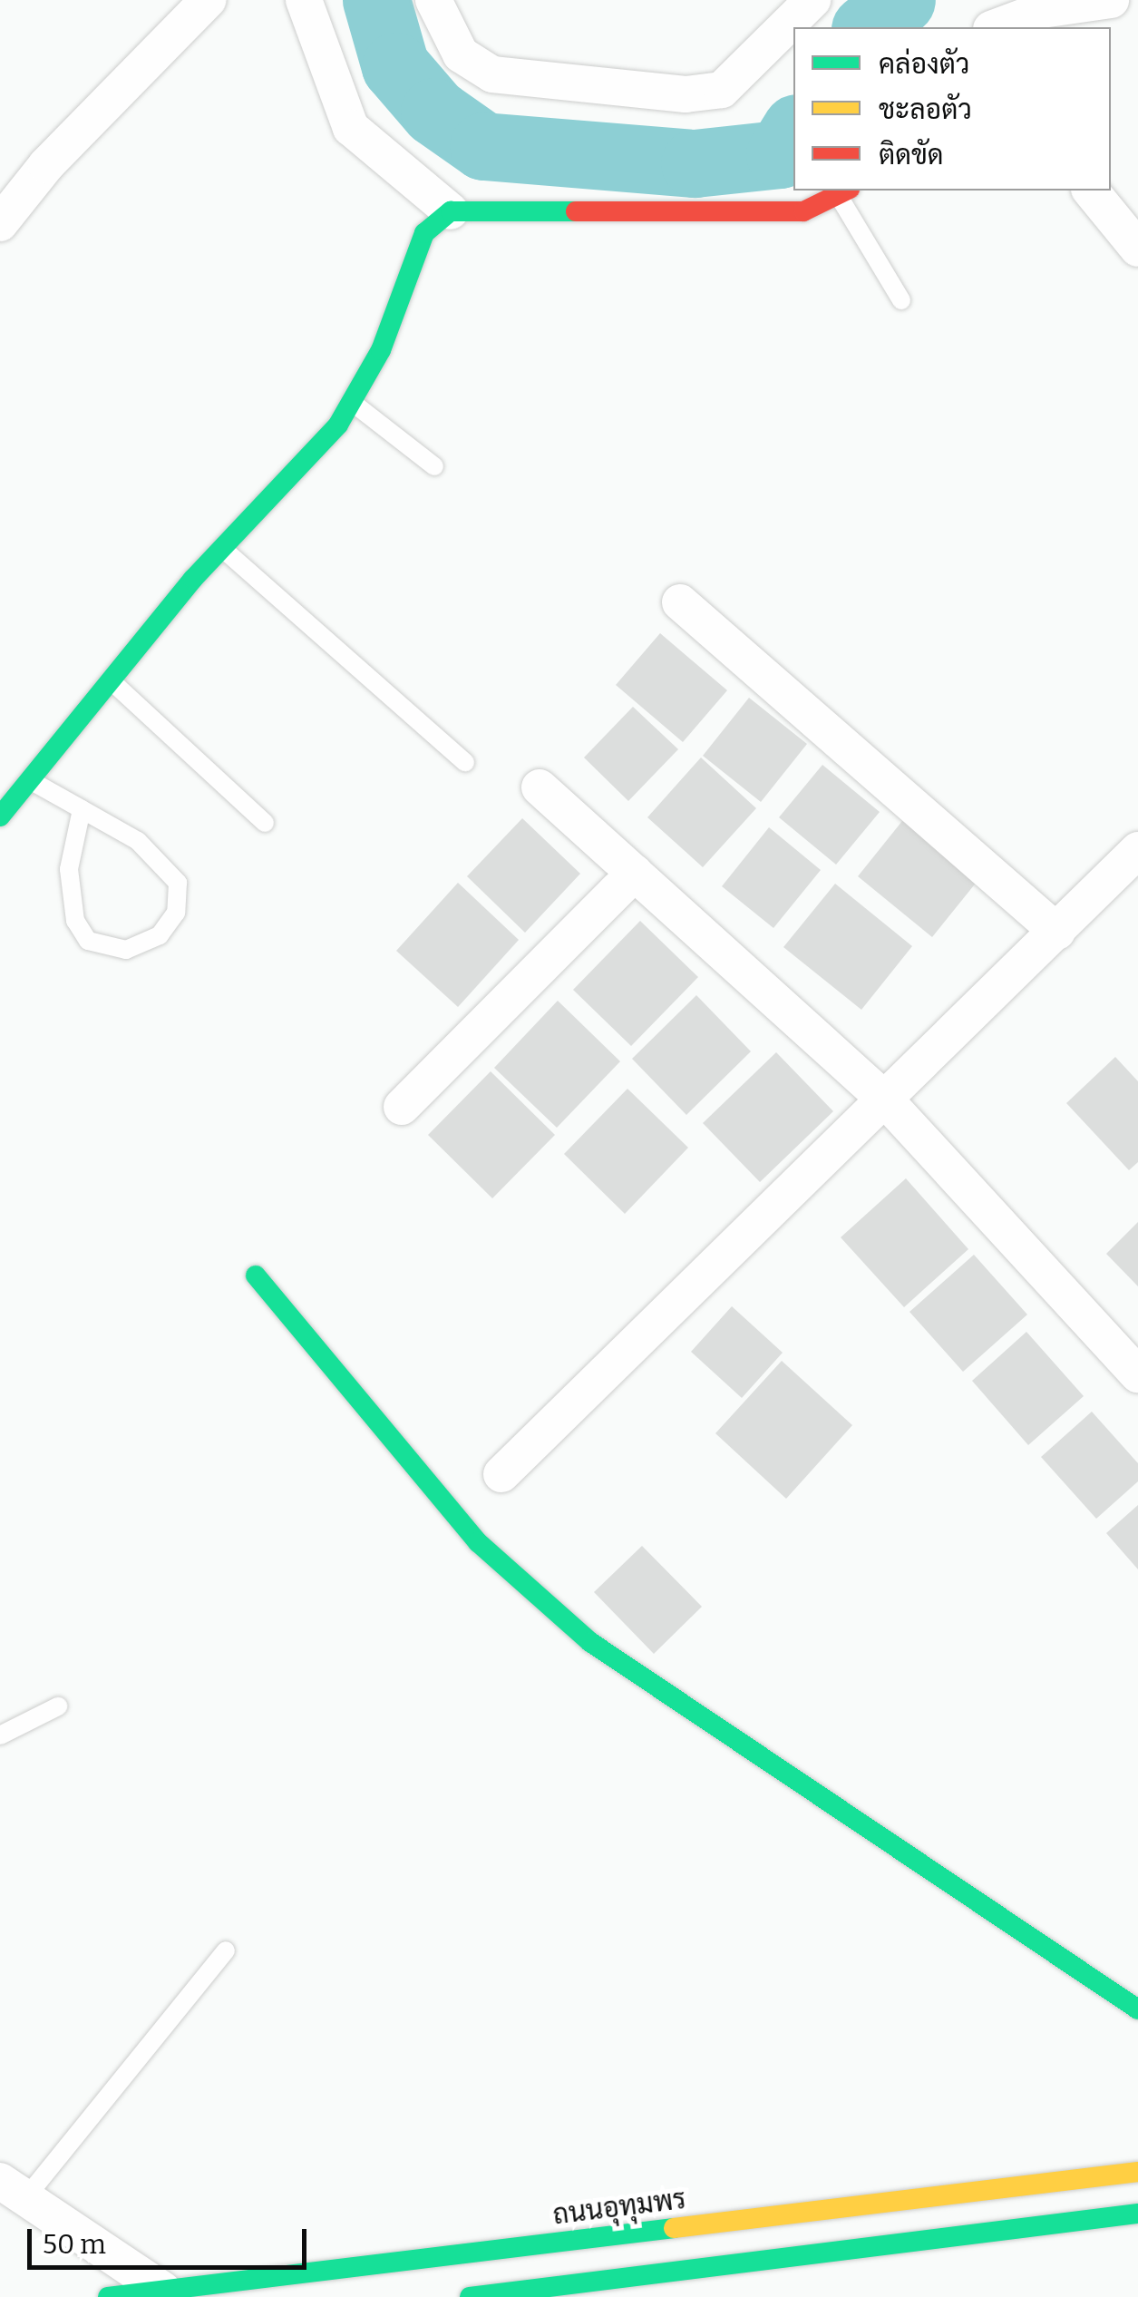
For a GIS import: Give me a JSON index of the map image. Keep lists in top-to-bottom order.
{
  "streets": {
    "street": ["ถนนอุทุมพร"]
  },
  "legend": ["คล่องตัว", "ชะลอตัว", "ติดขัด"],
  "scale_bar": "50 m"
}
